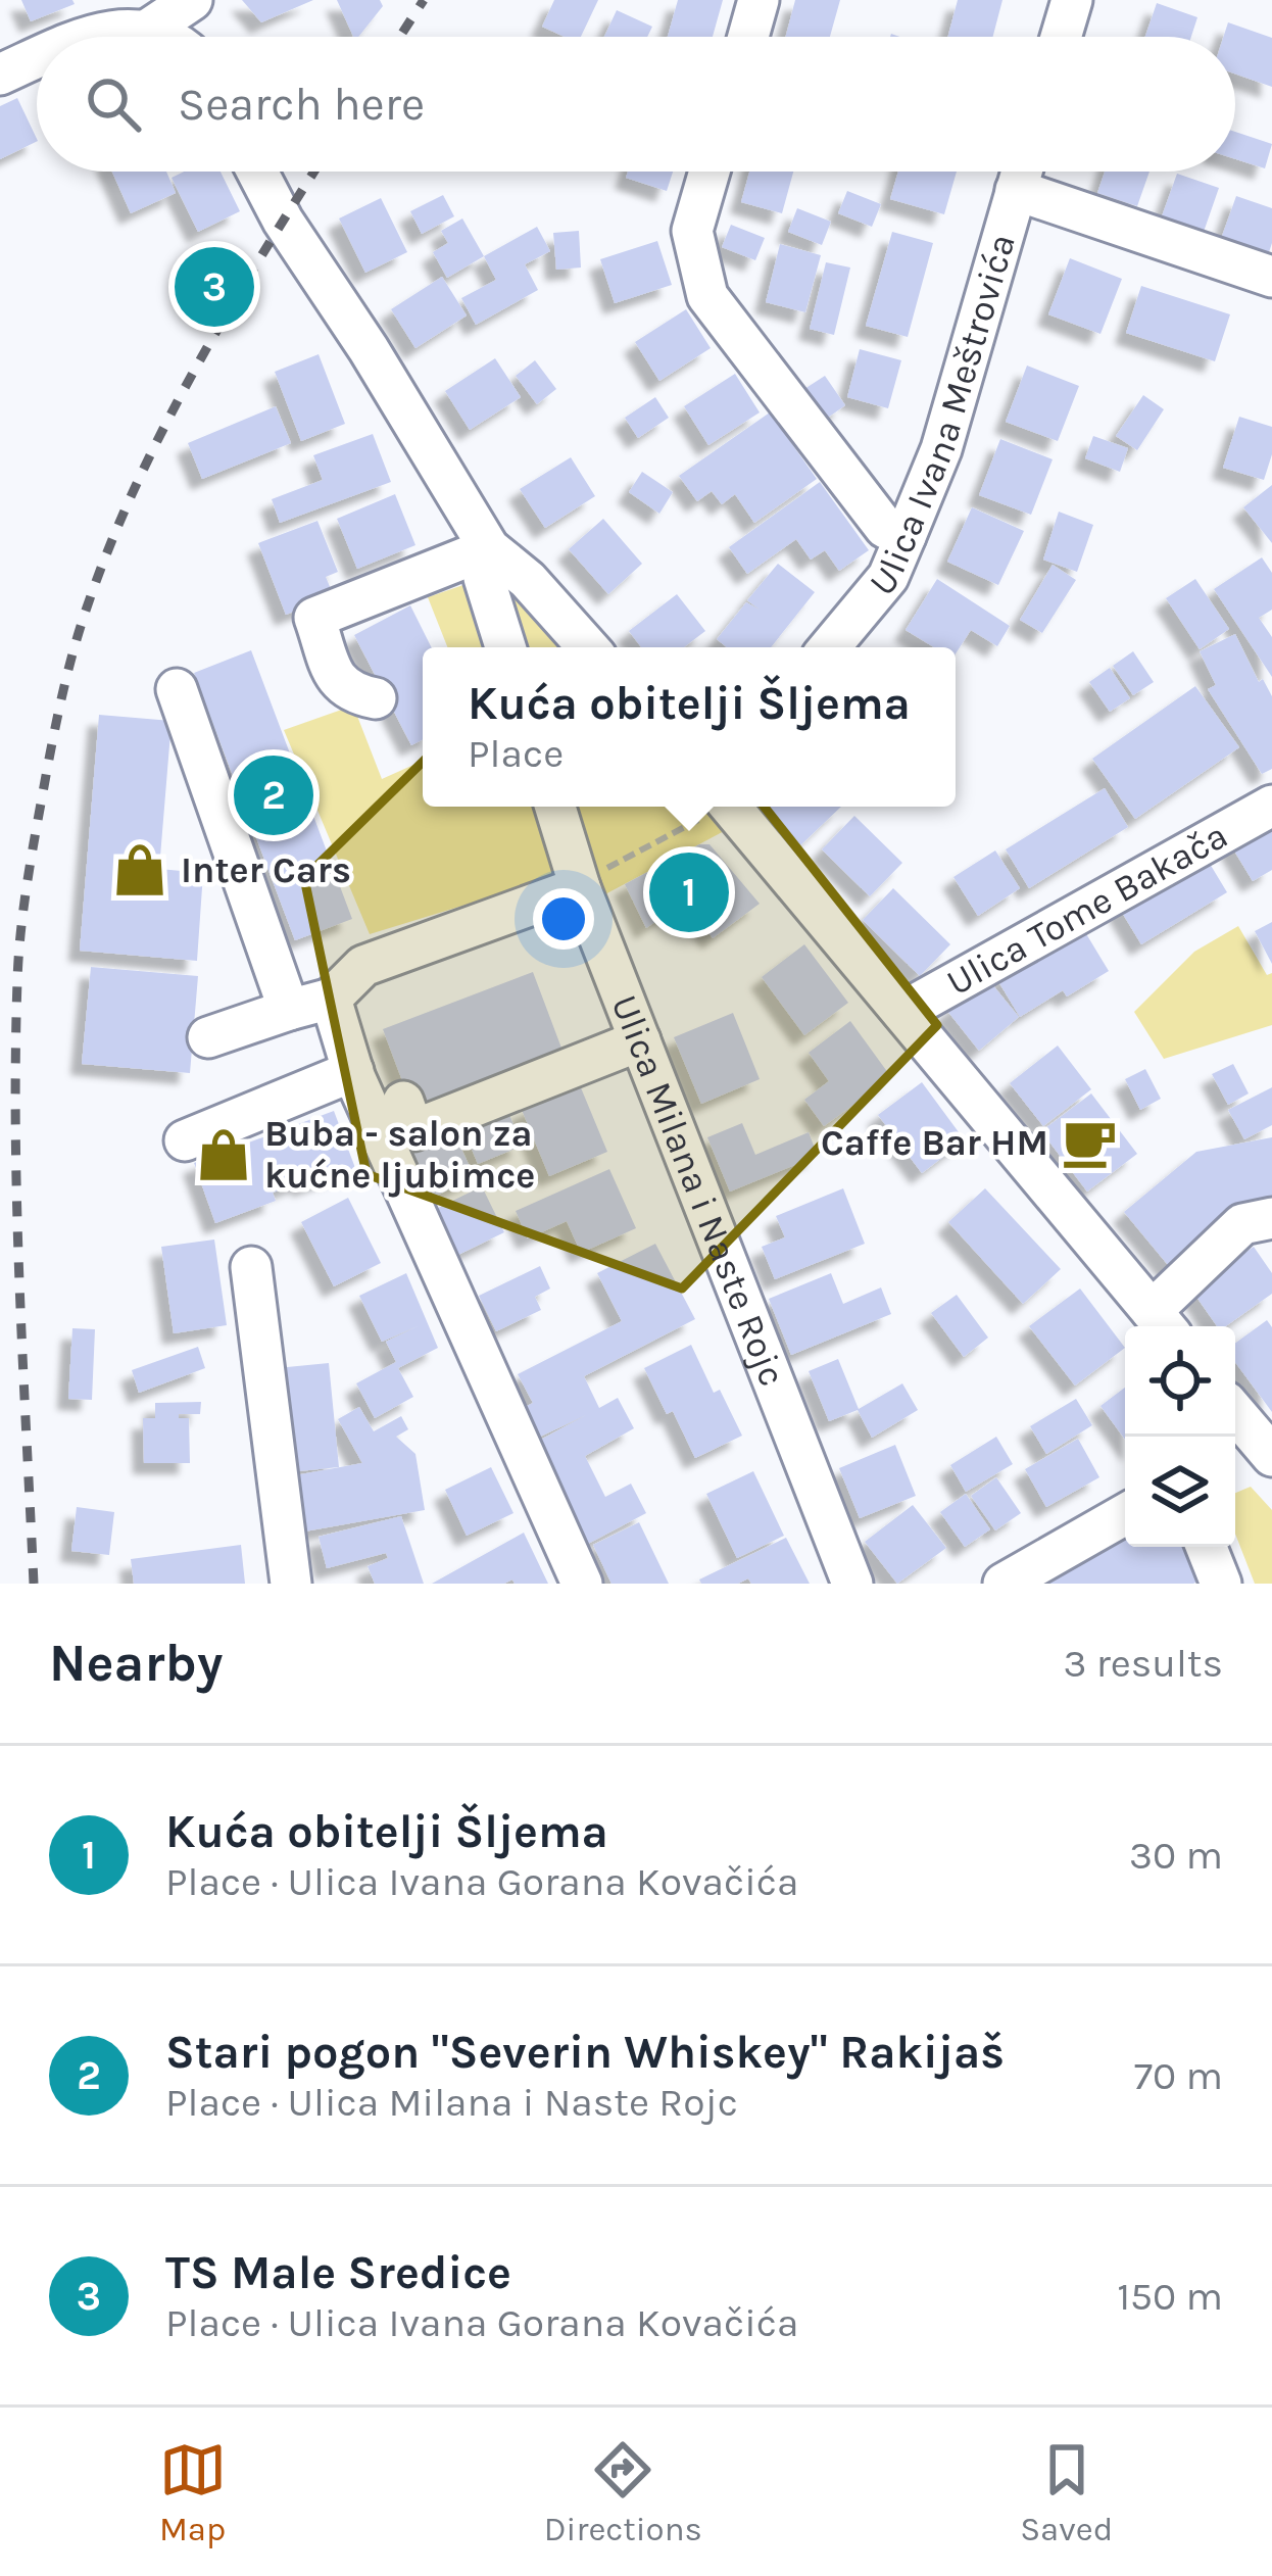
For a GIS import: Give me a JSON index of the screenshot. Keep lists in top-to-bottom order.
{
  "streets": {
    "street": ["Ulica Ivana Meštrovića", "Ulica Tome Bakača", "Ulica Milana i Naste Rojc"]
  },
  "places": {
    "shop": ["Inter Cars", "Buba - salon za kućne ljubimce"],
    "cafe": ["Caffe Bar HM"]
  },
  "page": {
    "search": "Search here",
    "pins": ["3", "2", "1"],
    "popup": ["Kuća obitelji Šljema", "Place"],
    "heading": ["Nearby", "3 results"],
    "list": [
      {
        "mark": "1",
        "name": "Kuća obitelji Šljema",
        "note": "Place · Ulica Ivana Gorana Kovačića",
        "value": "30 m"
      },
      {
        "mark": "2",
        "name": "Stari pogon \"Severin Whiskey\" Rakijaš",
        "note": "Place · Ulica Milana i Naste Rojc",
        "value": "70 m"
      },
      {
        "mark": "3",
        "name": "TS Male Sredice",
        "note": "Place · Ulica Ivana Gorana Kovačića",
        "value": "150 m"
      }
    ],
    "nav": ["Map", "Directions", "Saved"]
  }
}
